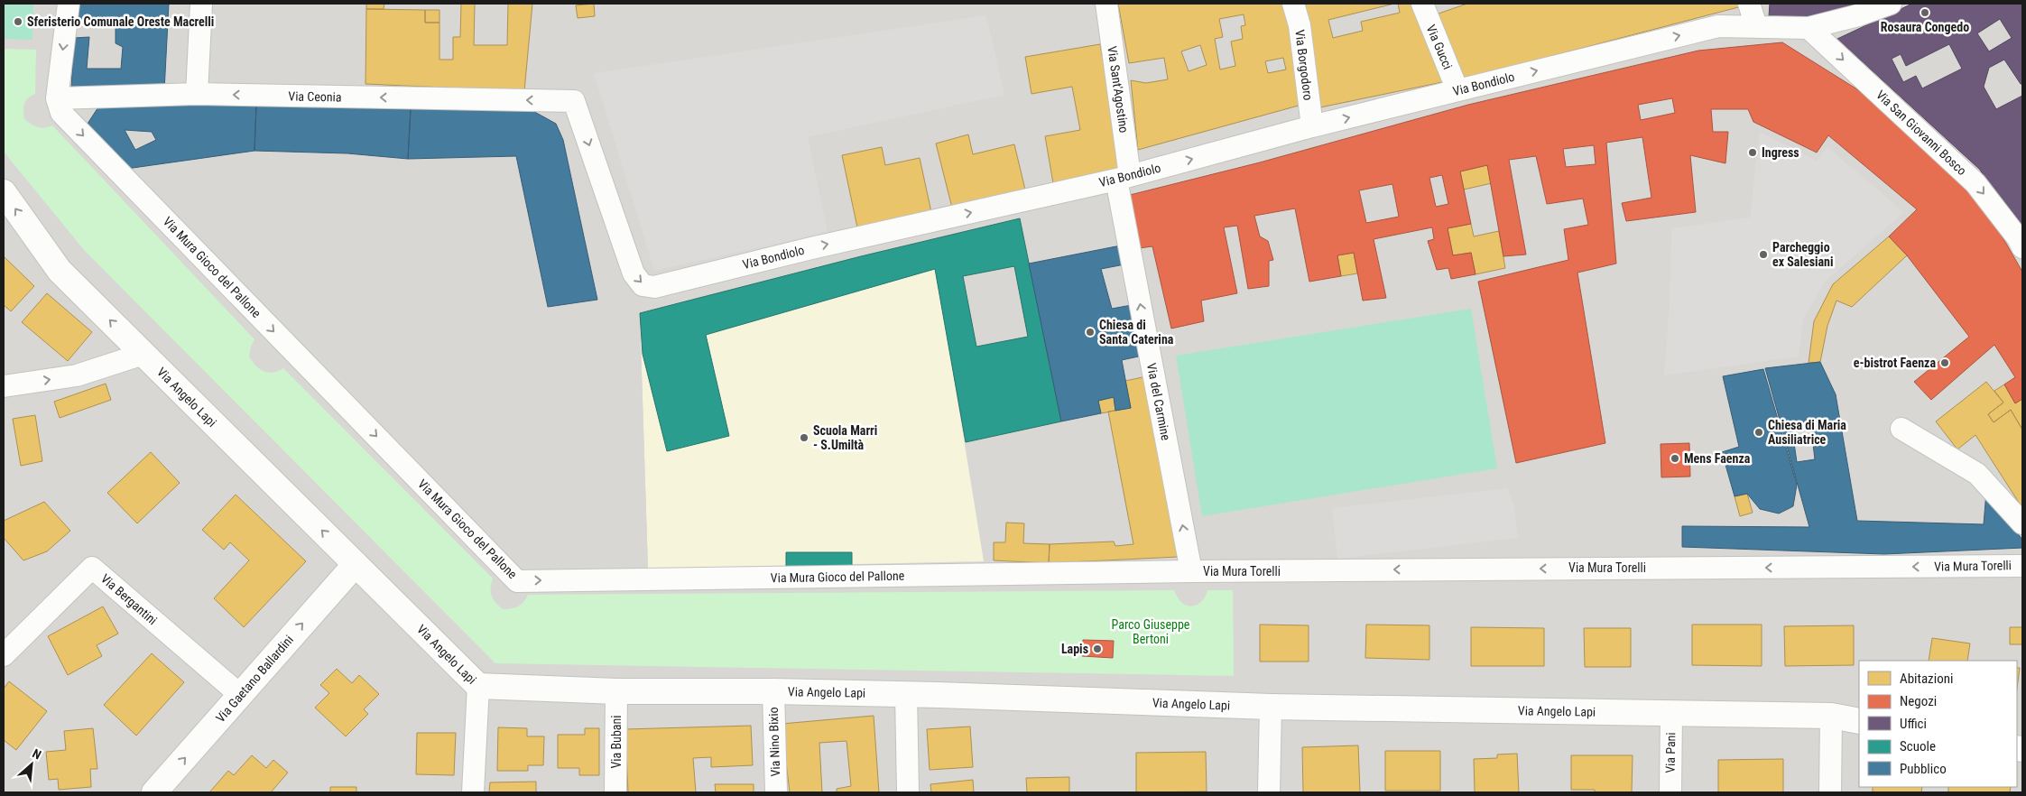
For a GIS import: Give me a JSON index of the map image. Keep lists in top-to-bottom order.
{
  "streets": {
    "street": [
      "Via Gucci",
      "Via Borgodoro",
      "Via Bondiolo",
      "Via Sant'Agostino",
      "Via Ceonia",
      "Via San Giovanni Bosco",
      "Via Mura Gioco del Pallone",
      "Via Angelo Lapi",
      "Via del Carmine",
      "Via Mura Torelli",
      "Via Bergantini",
      "Via Gaetano Ballardini",
      "Via Bubani",
      "Via Nino Bixio",
      "Via Pani"
    ]
  },
  "crossings": [
    ["Via Gucci", "Via Bondiolo"],
    ["Via Borgodoro", "Via Bondiolo"],
    ["Via Bondiolo", "Via Sant'Agostino"],
    ["Via Bondiolo", "Via Ceonia"],
    ["Via Bondiolo", "Via San Giovanni Bosco"],
    ["Via Bondiolo", "Via del Carmine"],
    ["Via Sant'Agostino", "Via del Carmine"],
    ["Via Ceonia", "Via Mura Gioco del Pallone"],
    ["Via Mura Gioco del Pallone", "Via del Carmine"],
    ["Via Mura Gioco del Pallone", "Via Mura Torelli"],
    ["Via Angelo Lapi", "Via Gaetano Ballardini"],
    ["Via Angelo Lapi", "Via Bubani"],
    ["Via Angelo Lapi", "Via Nino Bixio"],
    ["Via Angelo Lapi", "Via Pani"],
    ["Via del Carmine", "Via Mura Torelli"],
    ["Via Bergantini", "Via Gaetano Ballardini"]
  ],
  "one_way": [
    "Via Bondiolo",
    "Via Ceonia",
    "Via San Giovanni Bosco",
    "Via Mura Gioco del Pallone",
    "Via del Carmine",
    "Via Mura Torelli",
    "Via Gaetano Ballardini"
  ],
  "parks": ["Parco Giuseppe Bertoni"],
  "places": [
    "Rosaura Congedo",
    "Sferisterio Comunale Oreste Macrelli",
    "Ingress",
    "Parcheggio ex Salesiani",
    "Chiesa di Santa Caterina",
    "e-bistrot Faenza",
    "Chiesa di Maria Ausiliatrice",
    "Scuola Marri - S.Umiltà",
    "Mens Faenza",
    "Lapis"
  ],
  "legend": [
    "Abitazioni",
    "Negozi",
    "Uffici",
    "Scuole",
    "Pubblico"
  ],
  "north": "top right"
}
